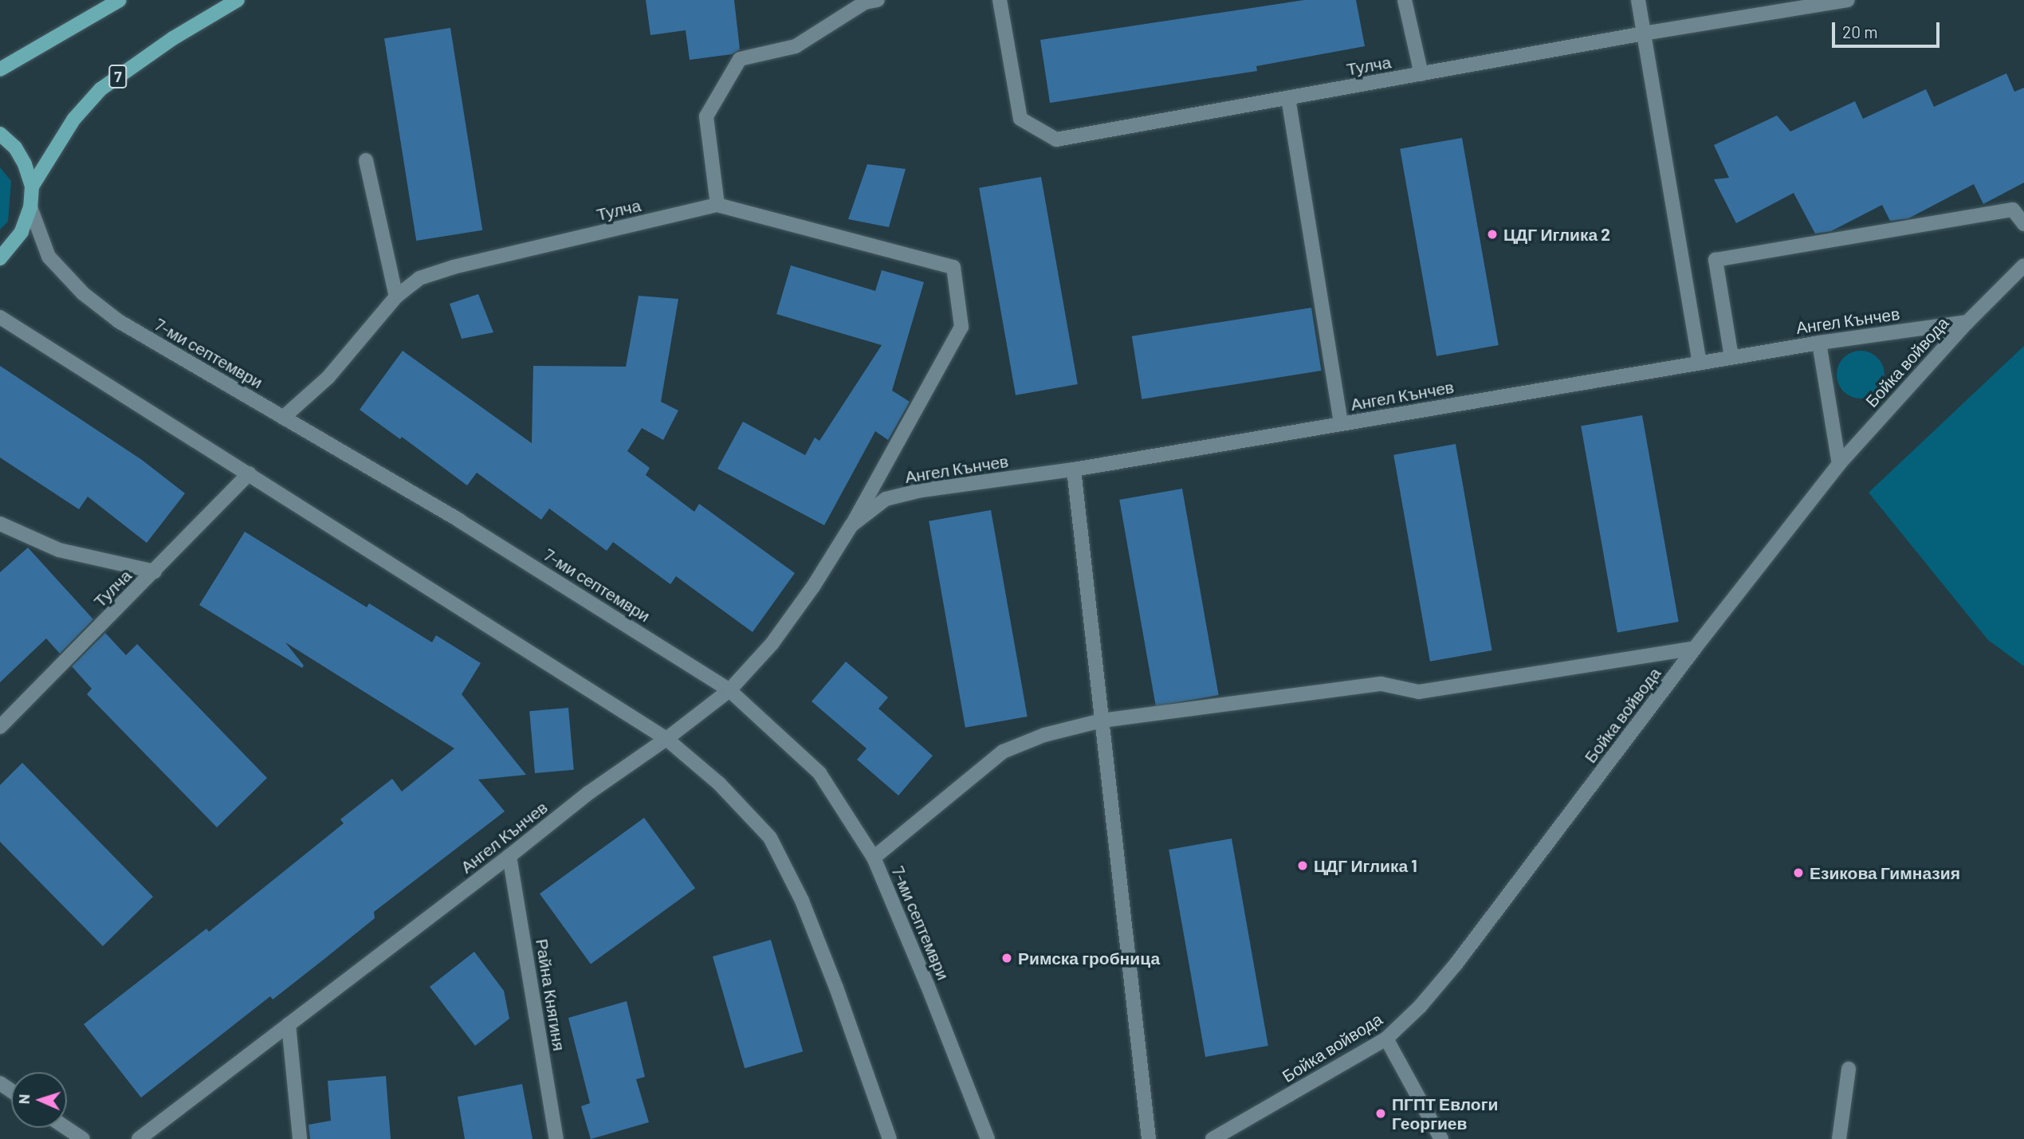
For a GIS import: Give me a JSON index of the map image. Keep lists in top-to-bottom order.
{
  "streets": {
    "main road": ["7"],
    "street": [
      "Тулча",
      "Ангел Кънчев",
      "7-ми септември",
      "Бойка войвода",
      "Райна Княгиня"
    ]
  },
  "crossings": [
    ["Тулча", "Ангел Кънчев"],
    ["Тулча", "7-ми септември"],
    ["7", "7-ми септември"],
    ["Ангел Кънчев", "7-ми септември"],
    ["Ангел Кънчев", "Бойка войвода"],
    ["Ангел Кънчев", "Райна Княгиня"]
  ],
  "places": [
    "ЦДГ Иглика 2",
    "ЦДГ Иглика 1",
    "Езикова Гимназия",
    "Римска гробница",
    "ПГПТ Евлоги Георгиев"
  ],
  "scale_bar": "20 m",
  "north": "left"
}
